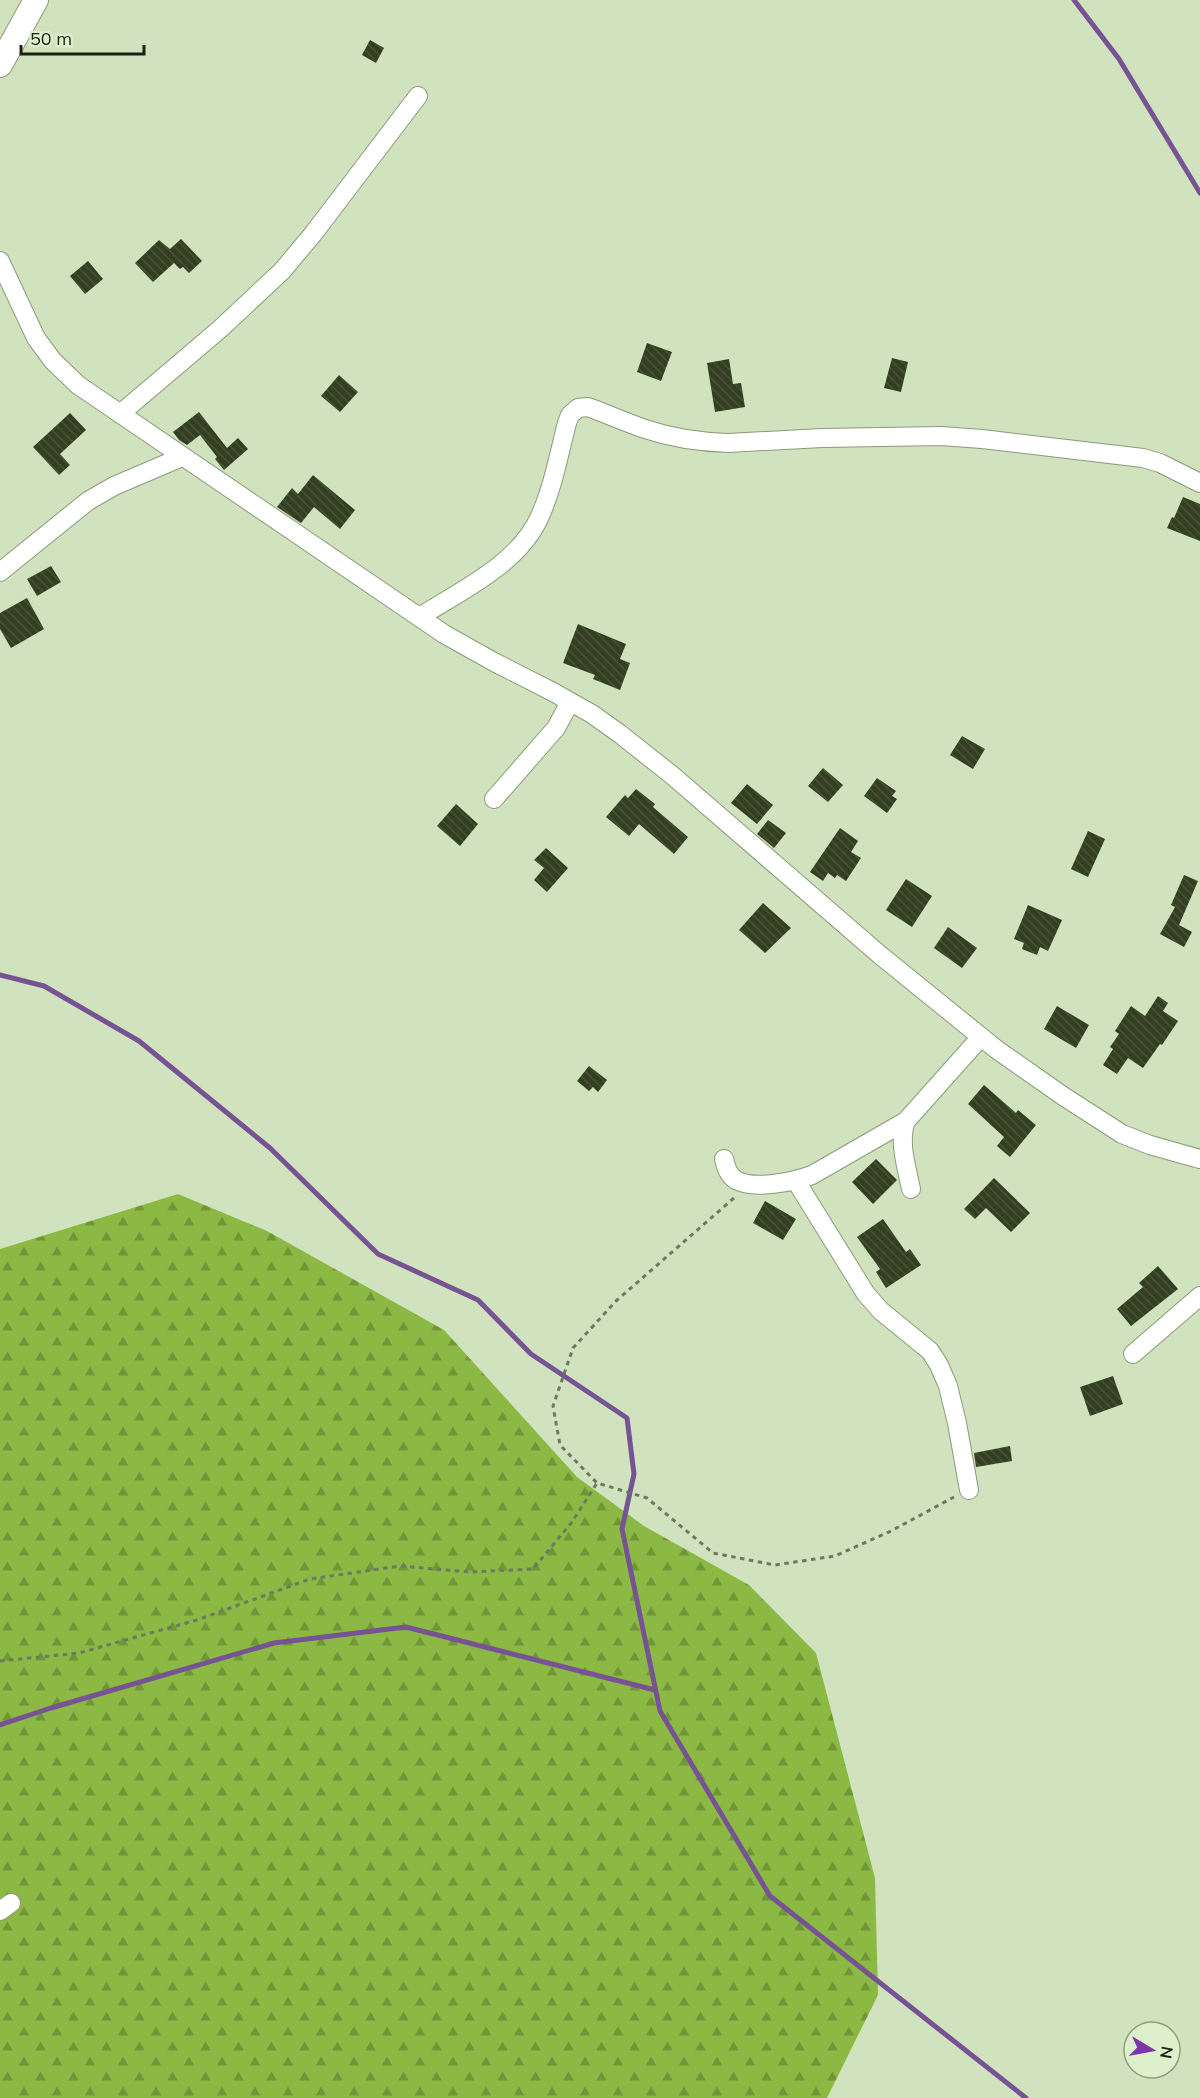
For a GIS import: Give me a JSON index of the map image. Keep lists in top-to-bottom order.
{
  "scale_bar": "50 m",
  "north": "right"
}
